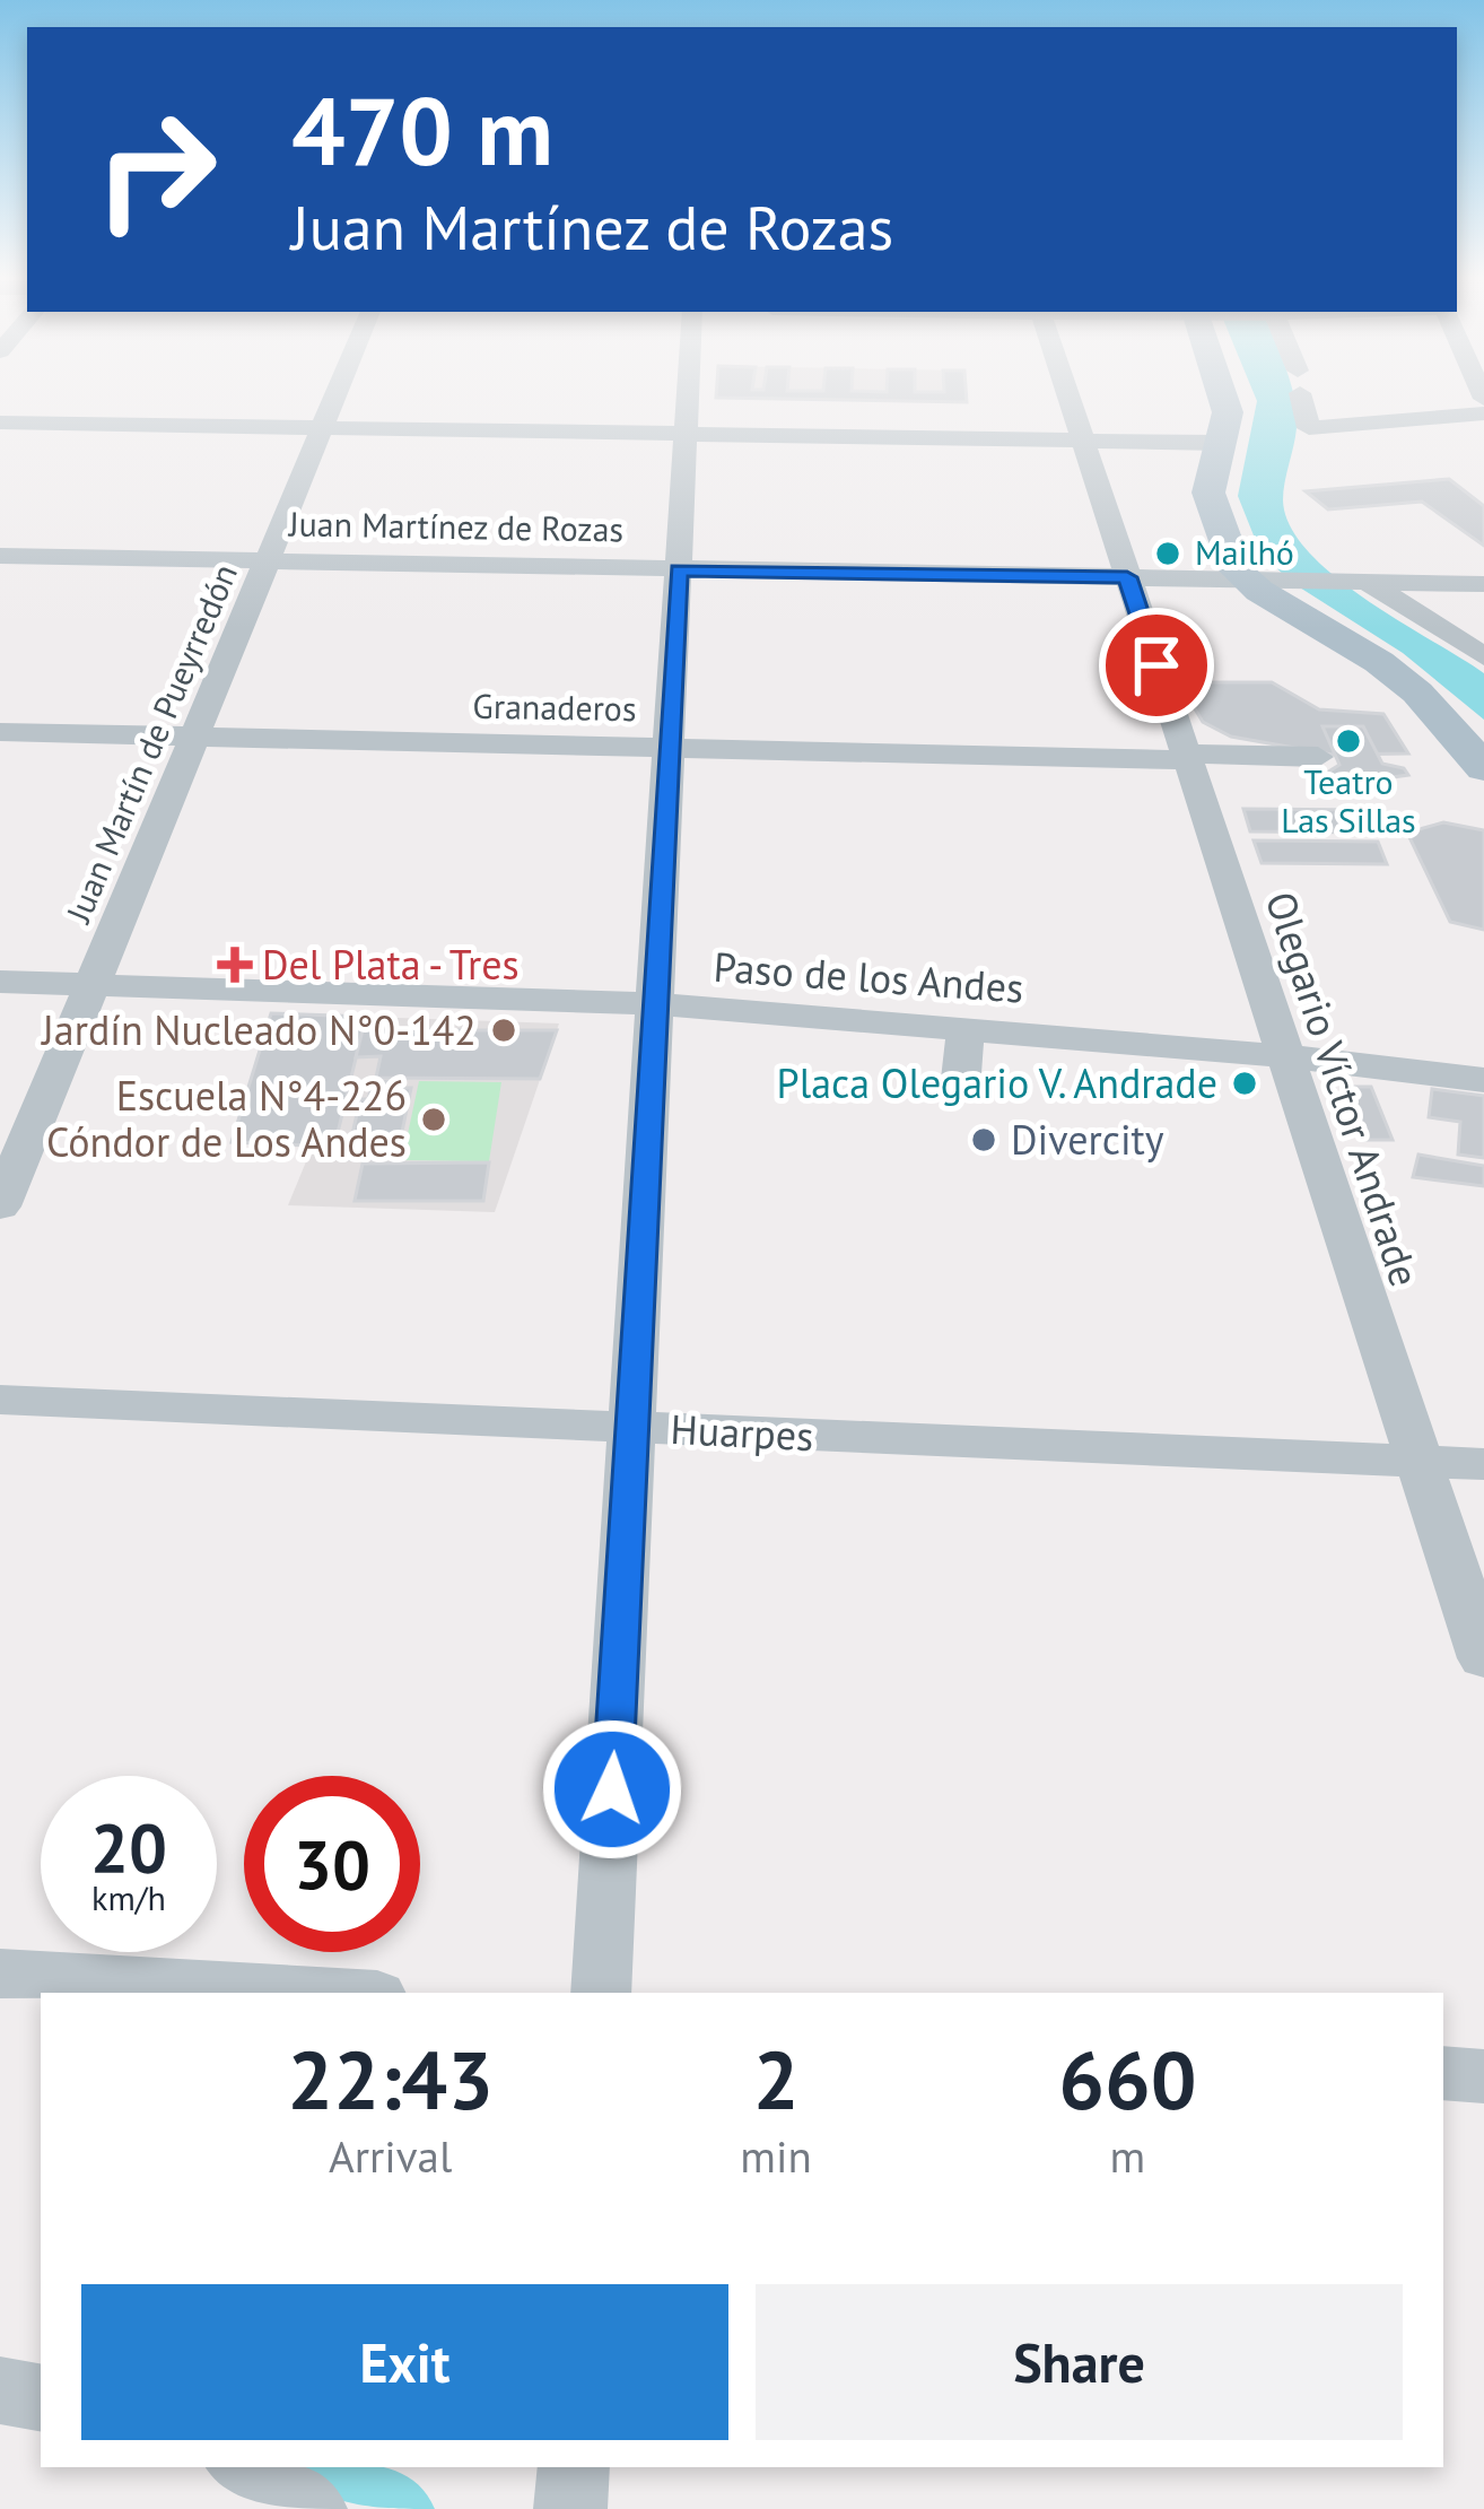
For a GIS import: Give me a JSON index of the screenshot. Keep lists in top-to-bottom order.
{
  "streets": {
    "street": [
      "Juan Martínez de Rozas",
      "Granaderos",
      "Juan Martín de Pueyrredón",
      "Paso de los Andes",
      "Olegario Víctor Andrade",
      "Huarpes"
    ]
  },
  "crossings": [
    ["Juan Martínez de Rozas", "Juan Martín de Pueyrredón"],
    ["Juan Martínez de Rozas", "Olegario Víctor Andrade"],
    ["Granaderos", "Juan Martín de Pueyrredón"],
    ["Granaderos", "Olegario Víctor Andrade"],
    ["Juan Martín de Pueyrredón", "Paso de los Andes"],
    ["Paso de los Andes", "Olegario Víctor Andrade"],
    ["Olegario Víctor Andrade", "Huarpes"]
  ],
  "places": {
    "other": [
      "Mailhó",
      "Teatro Las Sillas",
      "Jardín Nucleado N°0-142",
      "Placa Olegario V. Andrade",
      "Escuela N°4-226 Cóndor de Los Andes",
      "Divercity"
    ],
    "health": ["Del Plata - Tres"]
  },
  "page": {
    "turn": ["470 m", "Juan Martínez de Rozas"],
    "speed": "20 km/h",
    "limit": "30",
    "eta": [
      "22:43",
      "Arrival",
      "2",
      "min",
      "660",
      "m"
    ],
    "buttons": ["Exit", "Share"]
  }
}
